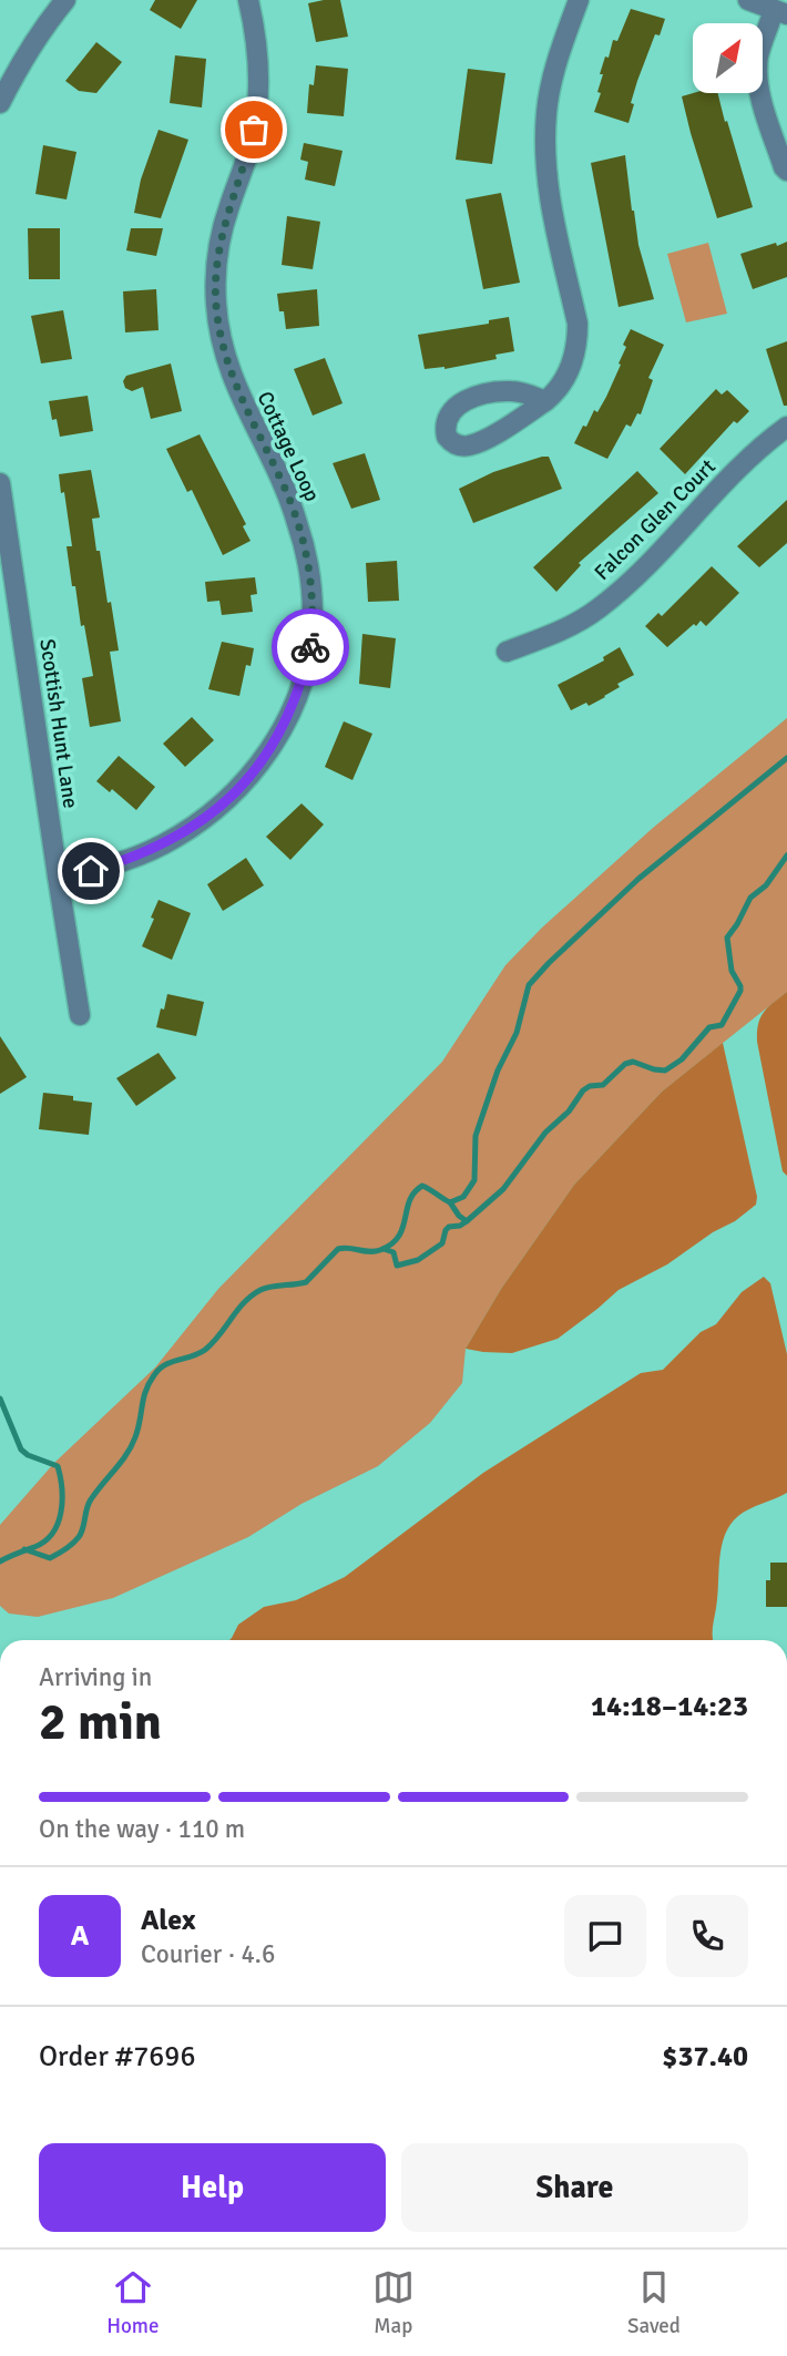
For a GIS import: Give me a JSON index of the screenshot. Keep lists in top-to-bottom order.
{
  "streets": {
    "street": ["Cottage Loop", "Falcon Glen Court", "Scottish Hunt Lane"]
  },
  "crossings": [
    ["Cottage Loop", "Scottish Hunt Lane"]
  ],
  "north": "top right",
  "page": {
    "heading": ["2 min", "Arriving in", "14:18–14:23"],
    "panel": [
      "Alex",
      "Courier · 4.6",
      "Order #7696",
      "$37.40"
    ],
    "bar": "On the way · 110 m",
    "round": "A",
    "buttons": ["Help", "Share"],
    "tabs": ["Home", "Map", "Saved"]
  }
}
